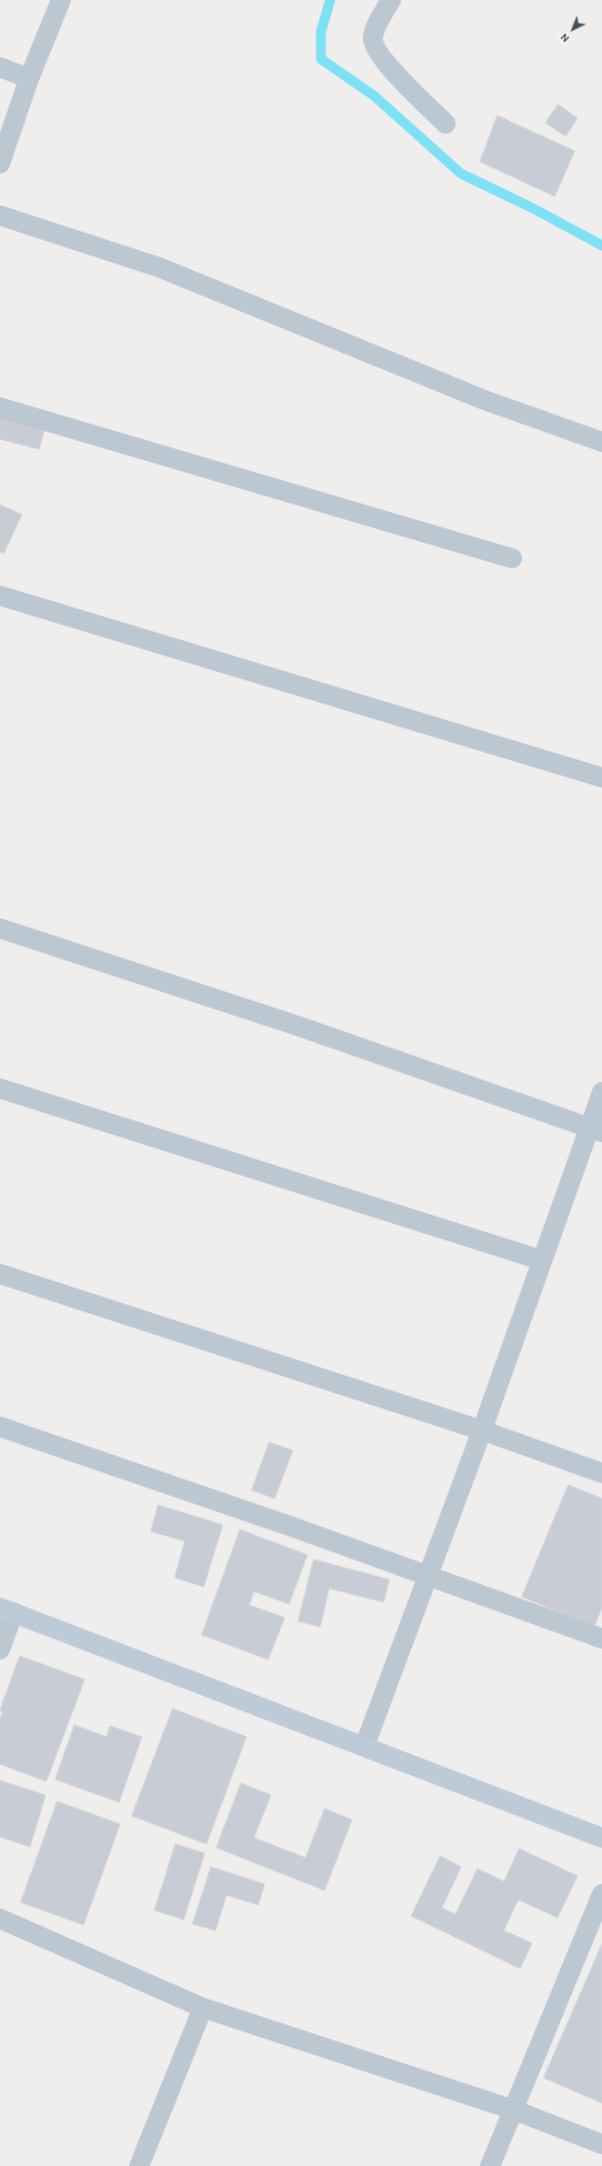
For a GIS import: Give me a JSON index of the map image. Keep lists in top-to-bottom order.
{
  "north": "bottom left"
}
